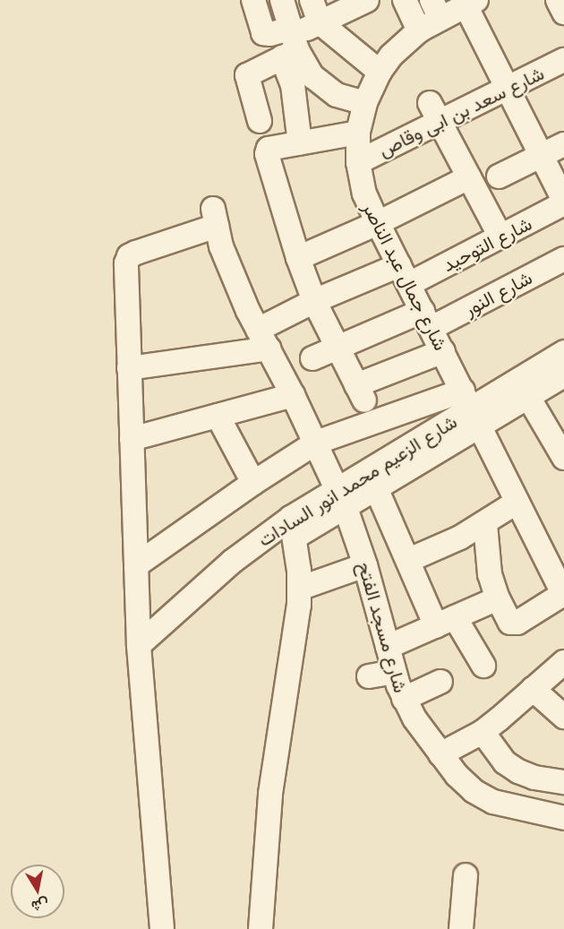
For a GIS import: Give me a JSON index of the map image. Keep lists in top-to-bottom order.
{
  "streets": {
    "street": [
      "شارع سعد بن ابى وقاص",
      "شارع التوحيد",
      "شارع جمال عبد الناصر",
      "شارع النور",
      "شارع الزعيم محمد انور السادات",
      "شارع مسجد الفتح"
    ]
  },
  "crossings": [
    ["شارع سعد بن ابى وقاص", "شارع جمال عبد الناصر"],
    ["شارع التوحيد", "شارع جمال عبد الناصر"],
    ["شارع التوحيد", "شارع مسجد الفتح"],
    ["شارع جمال عبد الناصر", "شارع النور"],
    ["شارع جمال عبد الناصر", "شارع الزعيم محمد انور السادات"],
    ["شارع الزعيم محمد انور السادات", "شارع مسجد الفتح"]
  ],
  "north": "bottom"
}
